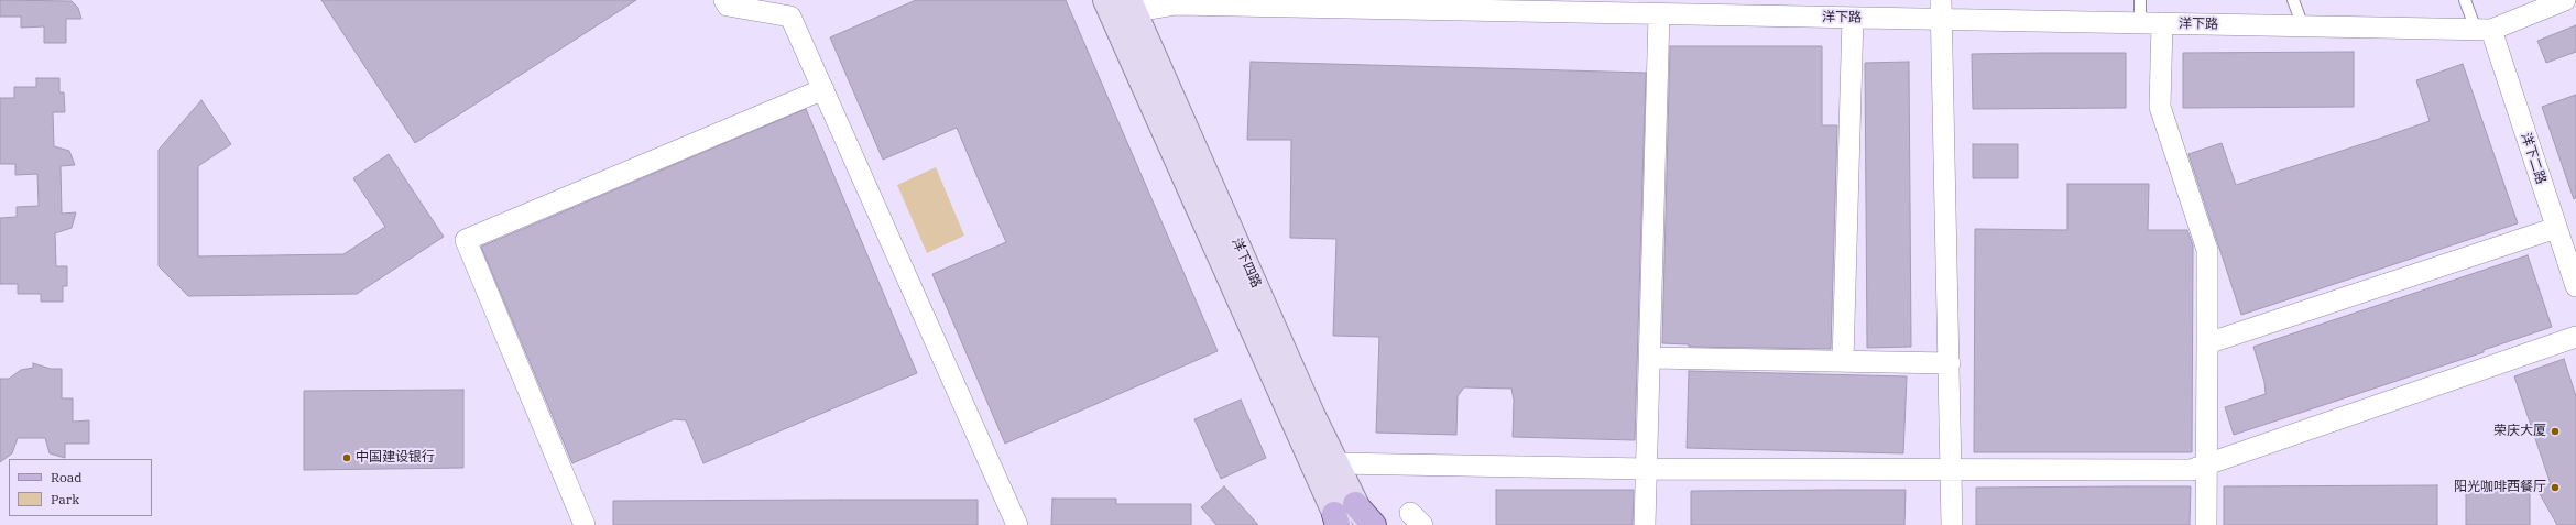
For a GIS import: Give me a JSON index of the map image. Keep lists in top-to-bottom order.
{
  "streets": {
    "street": ["洋下路", "洋下二路", "洋下四路"]
  },
  "crossings": [
    ["洋下路", "洋下二路"],
    ["洋下路", "洋下四路"]
  ],
  "places": ["荣庆大厦", "中国建设银行", "阳光咖啡西餐厅"],
  "legend": ["Road", "Park"]
}
